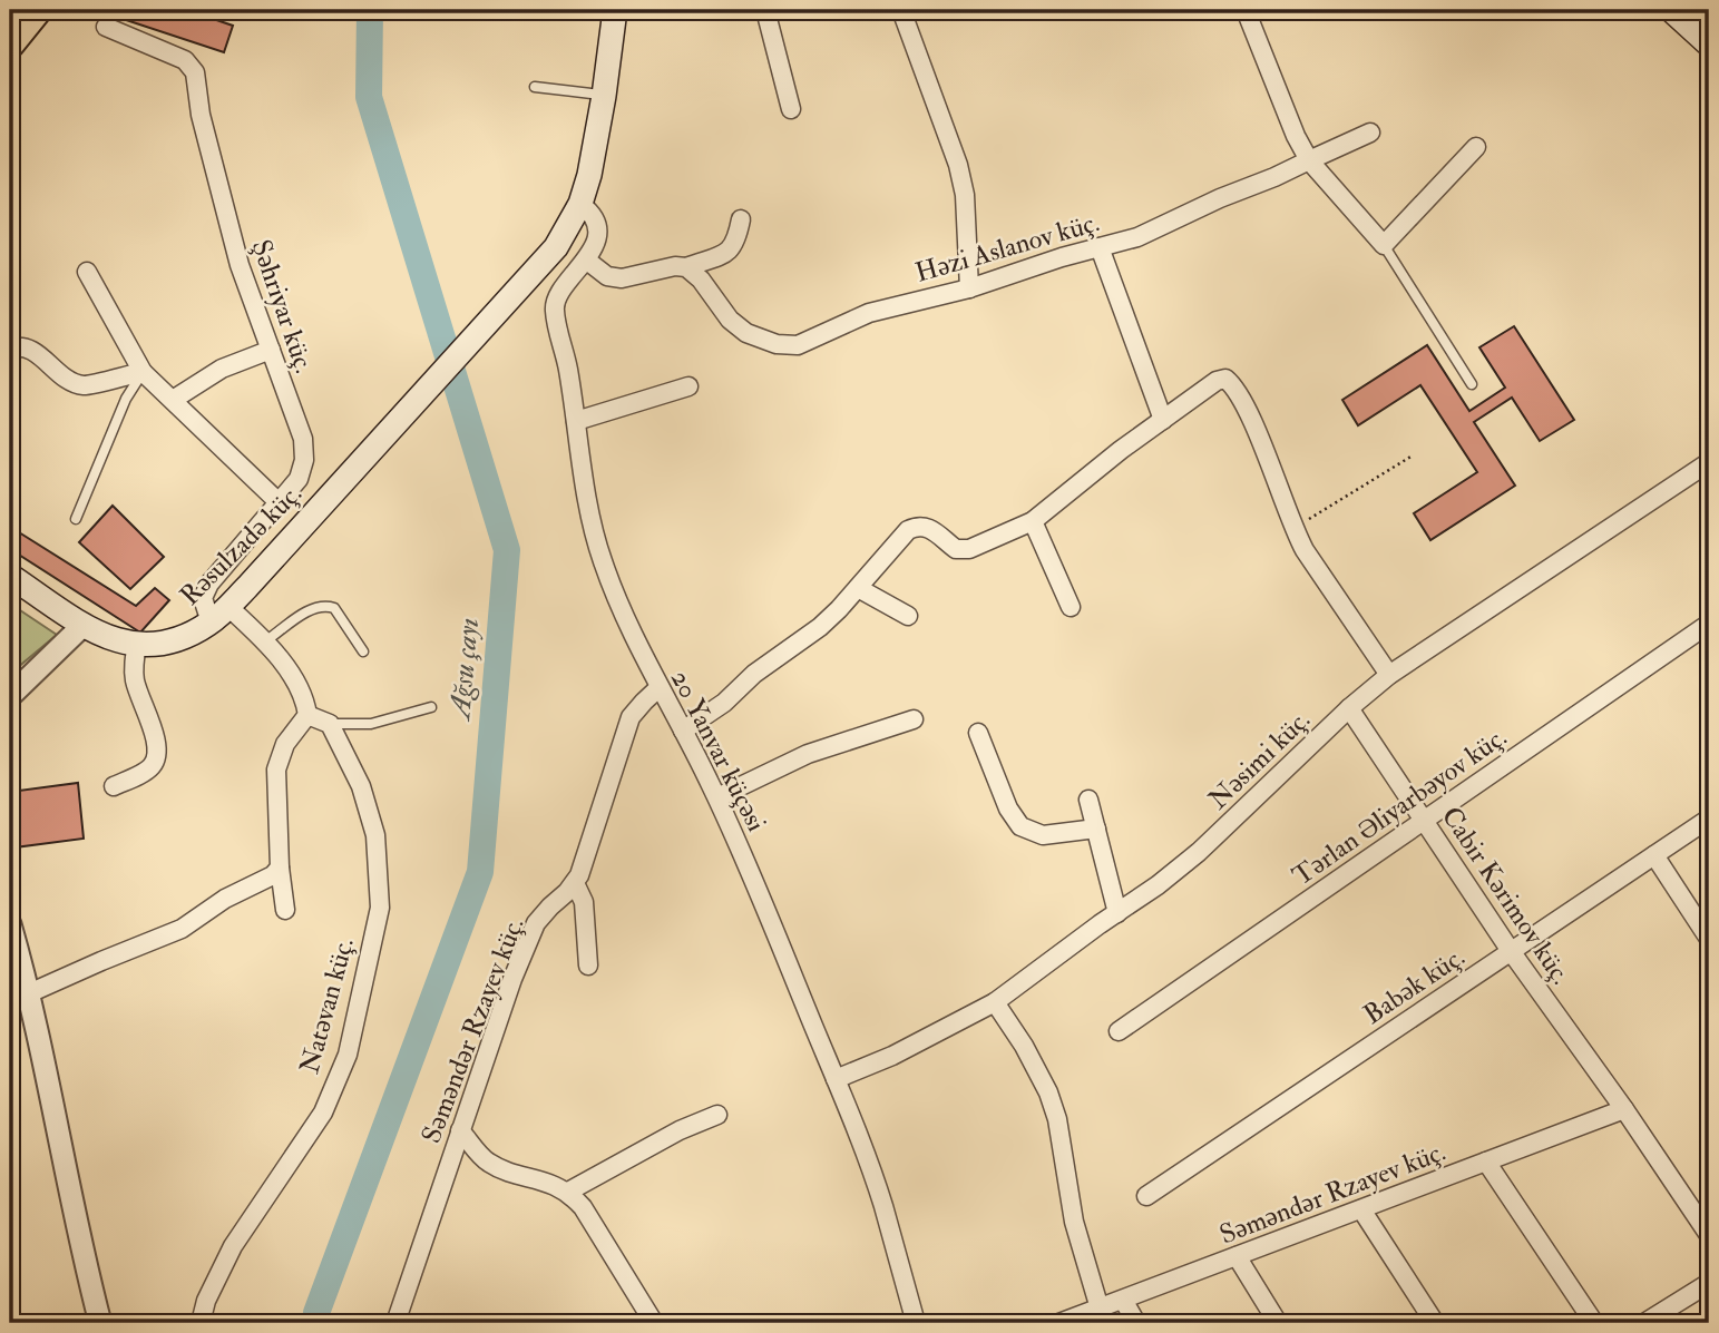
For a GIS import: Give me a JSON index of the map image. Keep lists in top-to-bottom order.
{
  "streets": {
    "main road": ["Rəsulzadə küç."],
    "street": [
      "Həzi Aslanov küç.",
      "Şəhriyar küç.",
      "20 Yanvar küçəsi",
      "Nəsimi küç.",
      "Tərlan Əliyarbəyov küç.",
      "Cabir Kərimov küç.",
      "Babək küç.",
      "Natəvan küç.",
      "Səməndər Rzayev küç."
    ]
  },
  "crossings": [
    ["Şəhriyar küç.", "Rəsulzadə küç."],
    ["Rəsulzadə küç.", "20 Yanvar küçəsi"],
    ["20 Yanvar küçəsi", "Nəsimi küç."],
    ["20 Yanvar küçəsi", "Səməndər Rzayev küç."],
    ["Nəsimi küç.", "Cabir Kərimov küç."],
    ["Tərlan Əliyarbəyov küç.", "Cabir Kərimov küç."],
    ["Cabir Kərimov küç.", "Babək küç."],
    ["Cabir Kərimov küç.", "Səməndər Rzayev küç."]
  ],
  "water": ["Ağsu çayı"]
}
